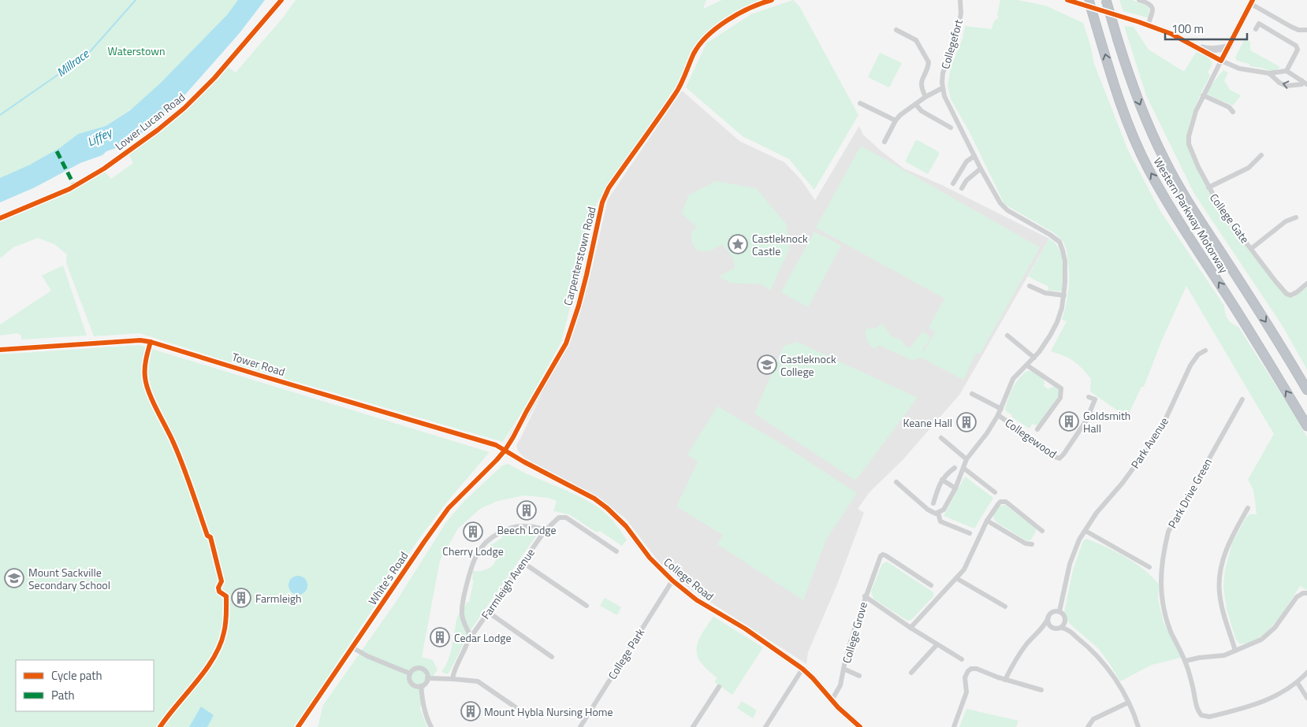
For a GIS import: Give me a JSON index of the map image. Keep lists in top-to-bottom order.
{
  "streets": {
    "highway": ["Western Parkway Motorway"],
    "street": [
      "Collegefort",
      "Lower Lucan Road",
      "College Gate",
      "Carpenterstown Road",
      "Tower Road",
      "Collegewood",
      "Park Avenue",
      "Park Drive Green",
      "White's Road",
      "College Road",
      "Farmleigh Avenue",
      "College Grove",
      "College Park"
    ]
  },
  "crossings": [
    ["Collegefort", "Collegewood"],
    ["Carpenterstown Road", "Tower Road"],
    ["Carpenterstown Road", "White's Road"],
    ["Carpenterstown Road", "College Road"],
    ["Tower Road", "White's Road"],
    ["Tower Road", "College Road"],
    ["White's Road", "College Road"],
    ["College Road", "College Grove"],
    ["College Road", "College Park"]
  ],
  "water": ["Millrace", "Liffey"],
  "parks": ["Waterstown"],
  "places": {
    "place": ["Castleknock Castle"],
    "school or university": ["Castleknock College", "Mount Sackville Secondary School"],
    "building": [
      "Goldsmith Hall",
      "Keane Hall",
      "Beech Lodge",
      "Cherry Lodge",
      "Farmleigh",
      "Cedar Lodge",
      "Mount Hybla Nursing Home"
    ]
  },
  "legend": ["Cycle path", "Path"],
  "scale_bar": "100 m"
}
